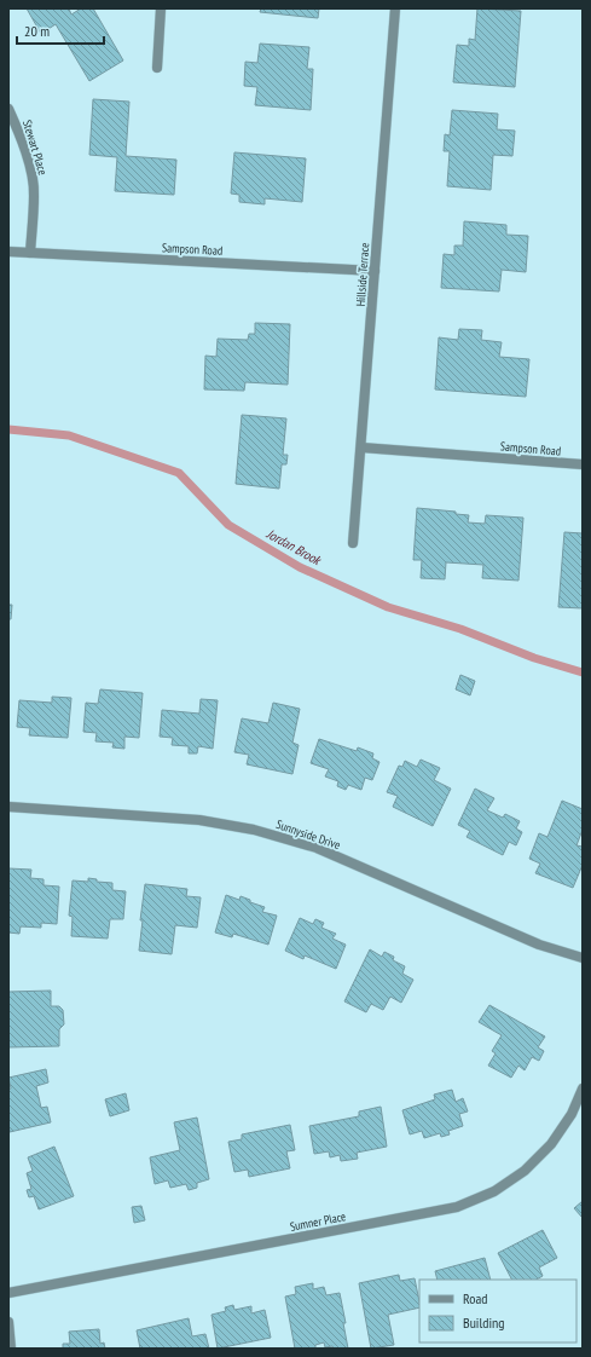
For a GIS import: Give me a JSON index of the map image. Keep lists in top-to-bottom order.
{
  "streets": {
    "street": [
      "Stewart Place",
      "Sampson Road",
      "Hillside Terrace",
      "Sunnyside Drive",
      "Sumner Place"
    ]
  },
  "crossings": [
    ["Stewart Place", "Sampson Road"],
    ["Sampson Road", "Hillside Terrace"]
  ],
  "water": ["Jordan Brook"],
  "legend": ["Road", "Building"],
  "scale_bar": "20 m"
}
